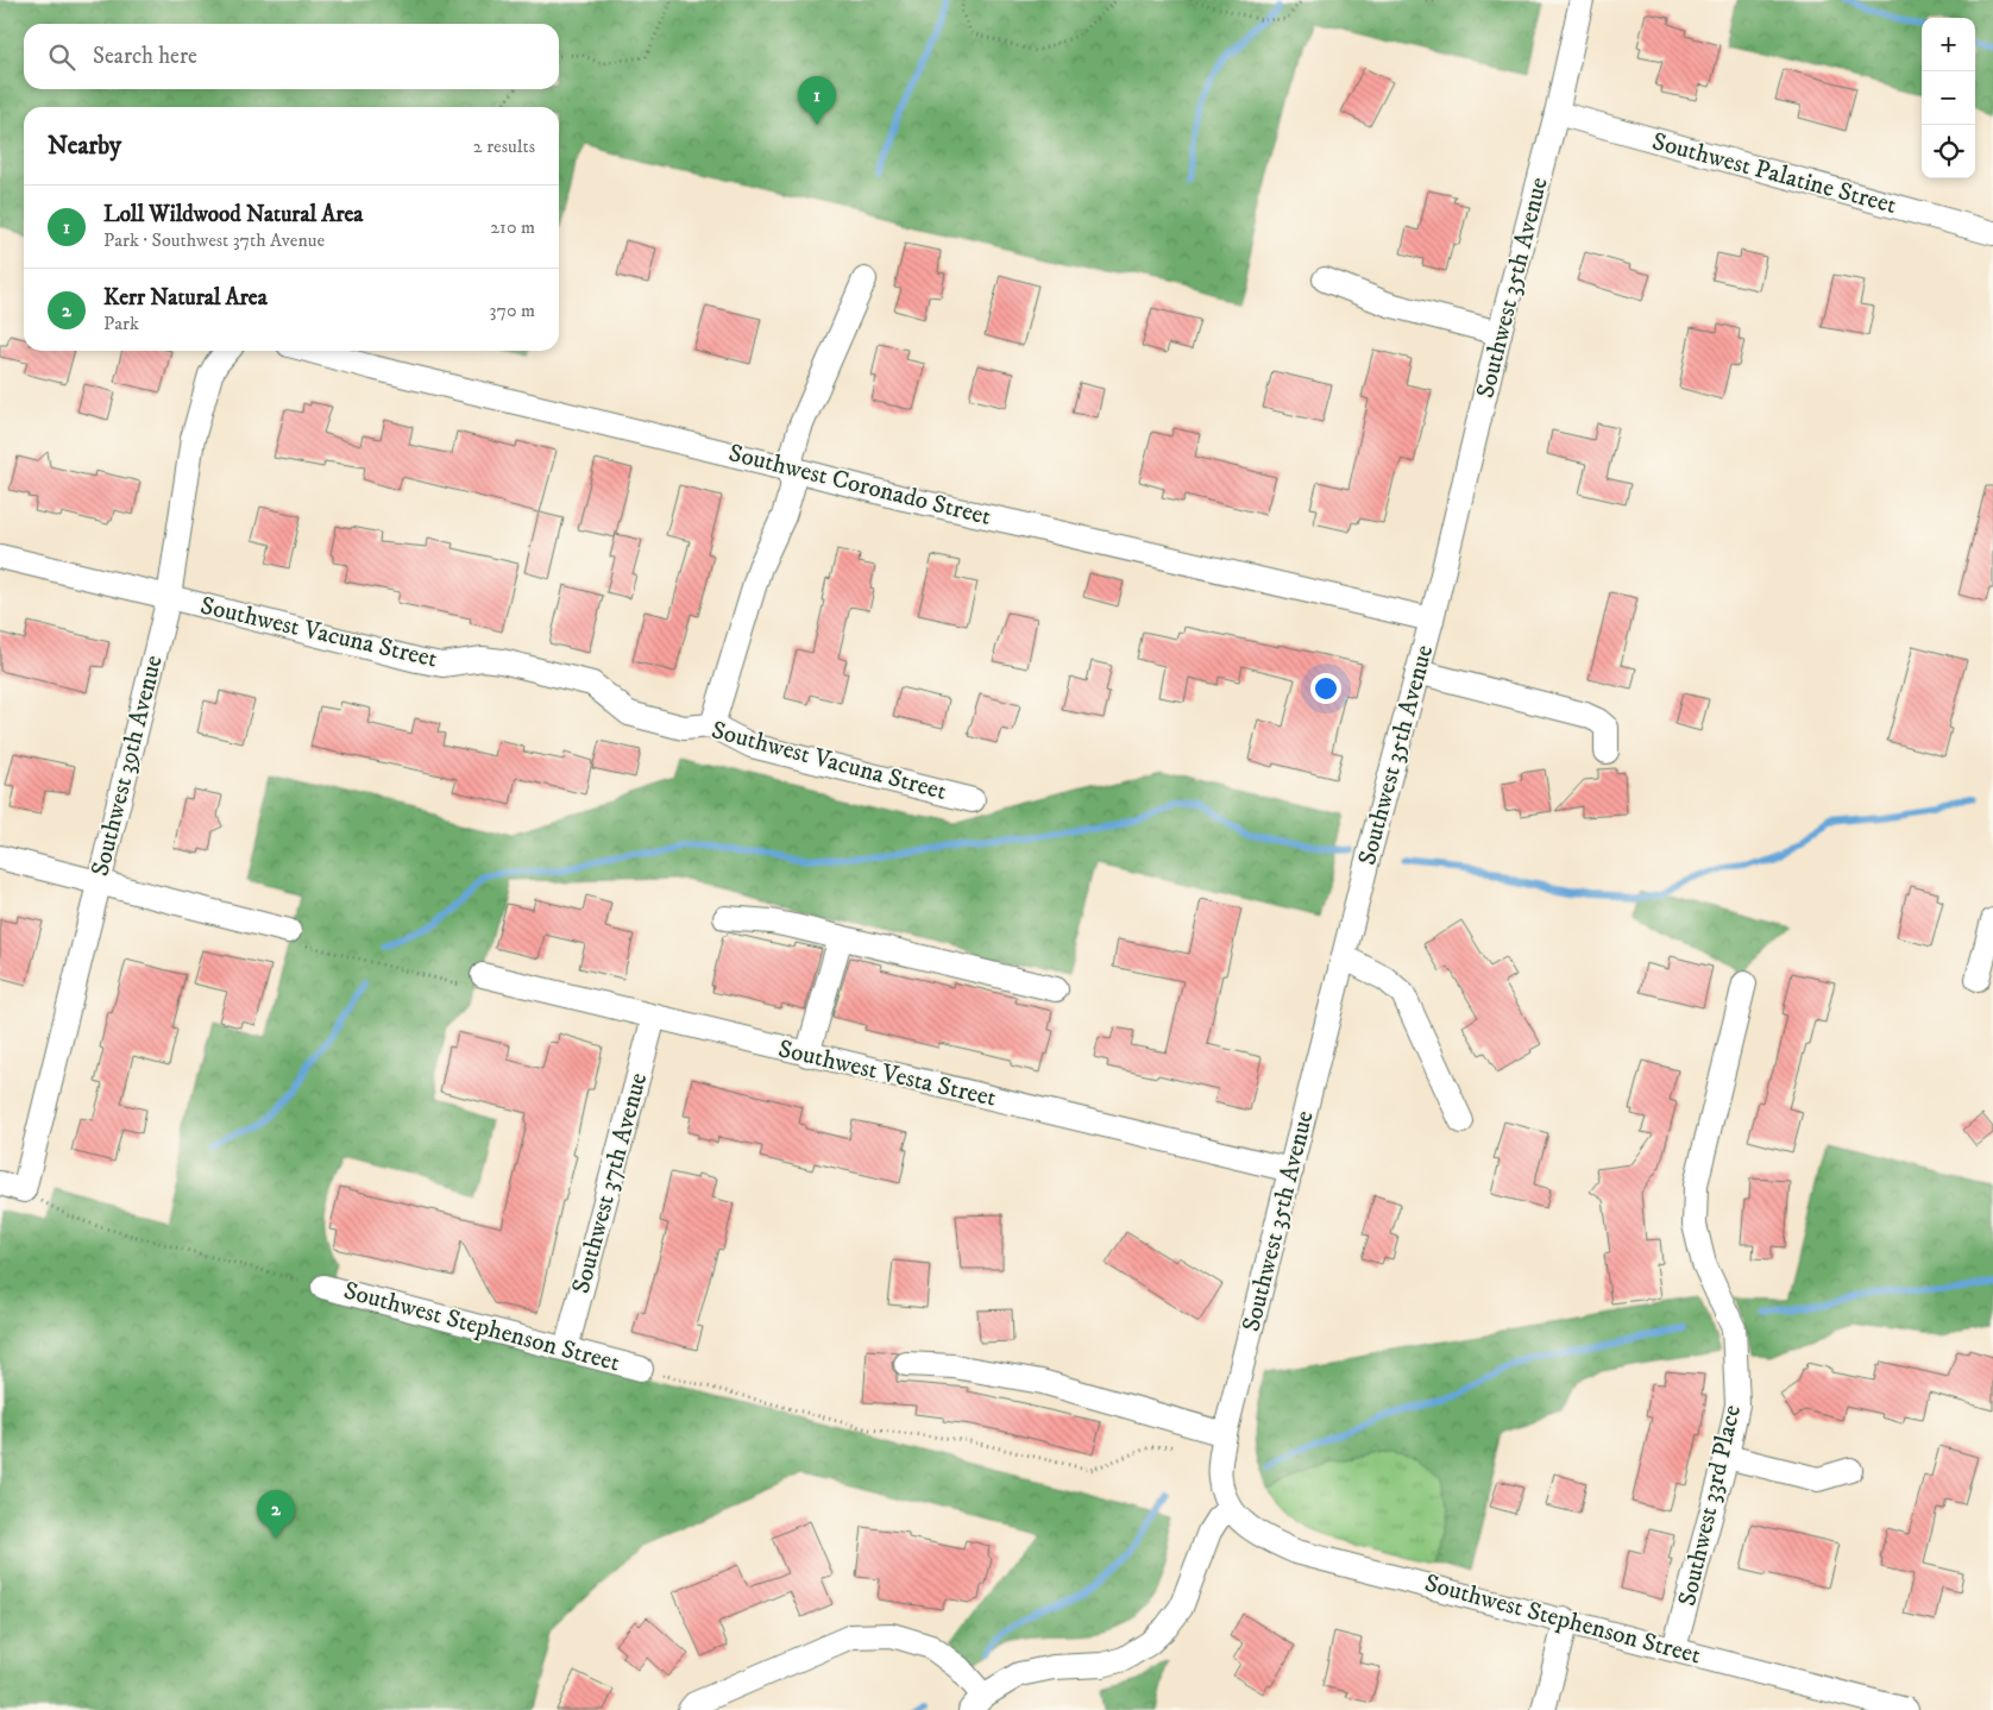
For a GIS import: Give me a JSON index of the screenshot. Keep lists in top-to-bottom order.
{
  "streets": {
    "street": [
      "Southwest Palatine Street",
      "Southwest 35th Avenue",
      "Southwest Coronado Street",
      "Southwest Vacuna Street",
      "Southwest 39th Avenue",
      "Southwest Vesta Street",
      "Southwest 37th Avenue",
      "Southwest Stephenson Street",
      "Southwest 33rd Place"
    ]
  },
  "crossings": [
    ["Southwest Palatine Street", "Southwest 35th Avenue"],
    ["Southwest 35th Avenue", "Southwest Coronado Street"],
    ["Southwest 35th Avenue", "Southwest Vesta Street"],
    ["Southwest 35th Avenue", "Southwest Stephenson Street"],
    ["Southwest Vacuna Street", "Southwest 39th Avenue"],
    ["Southwest Vesta Street", "Southwest 37th Avenue"],
    ["Southwest 37th Avenue", "Southwest Stephenson Street"],
    ["Southwest Stephenson Street", "Southwest 33rd Place"]
  ],
  "page": {
    "map_buttons": ["+", "−"],
    "search": "Search here",
    "pins": ["1", "2"],
    "heading": ["Nearby", "2 results"],
    "list": [
      {
        "mark": "1",
        "name": "Loll Wildwood Natural Area",
        "note": "Park · Southwest 37th Avenue",
        "value": "210 m"
      },
      {
        "mark": "2",
        "name": "Kerr Natural Area",
        "note": "Park",
        "value": "370 m"
      }
    ]
  }
}
